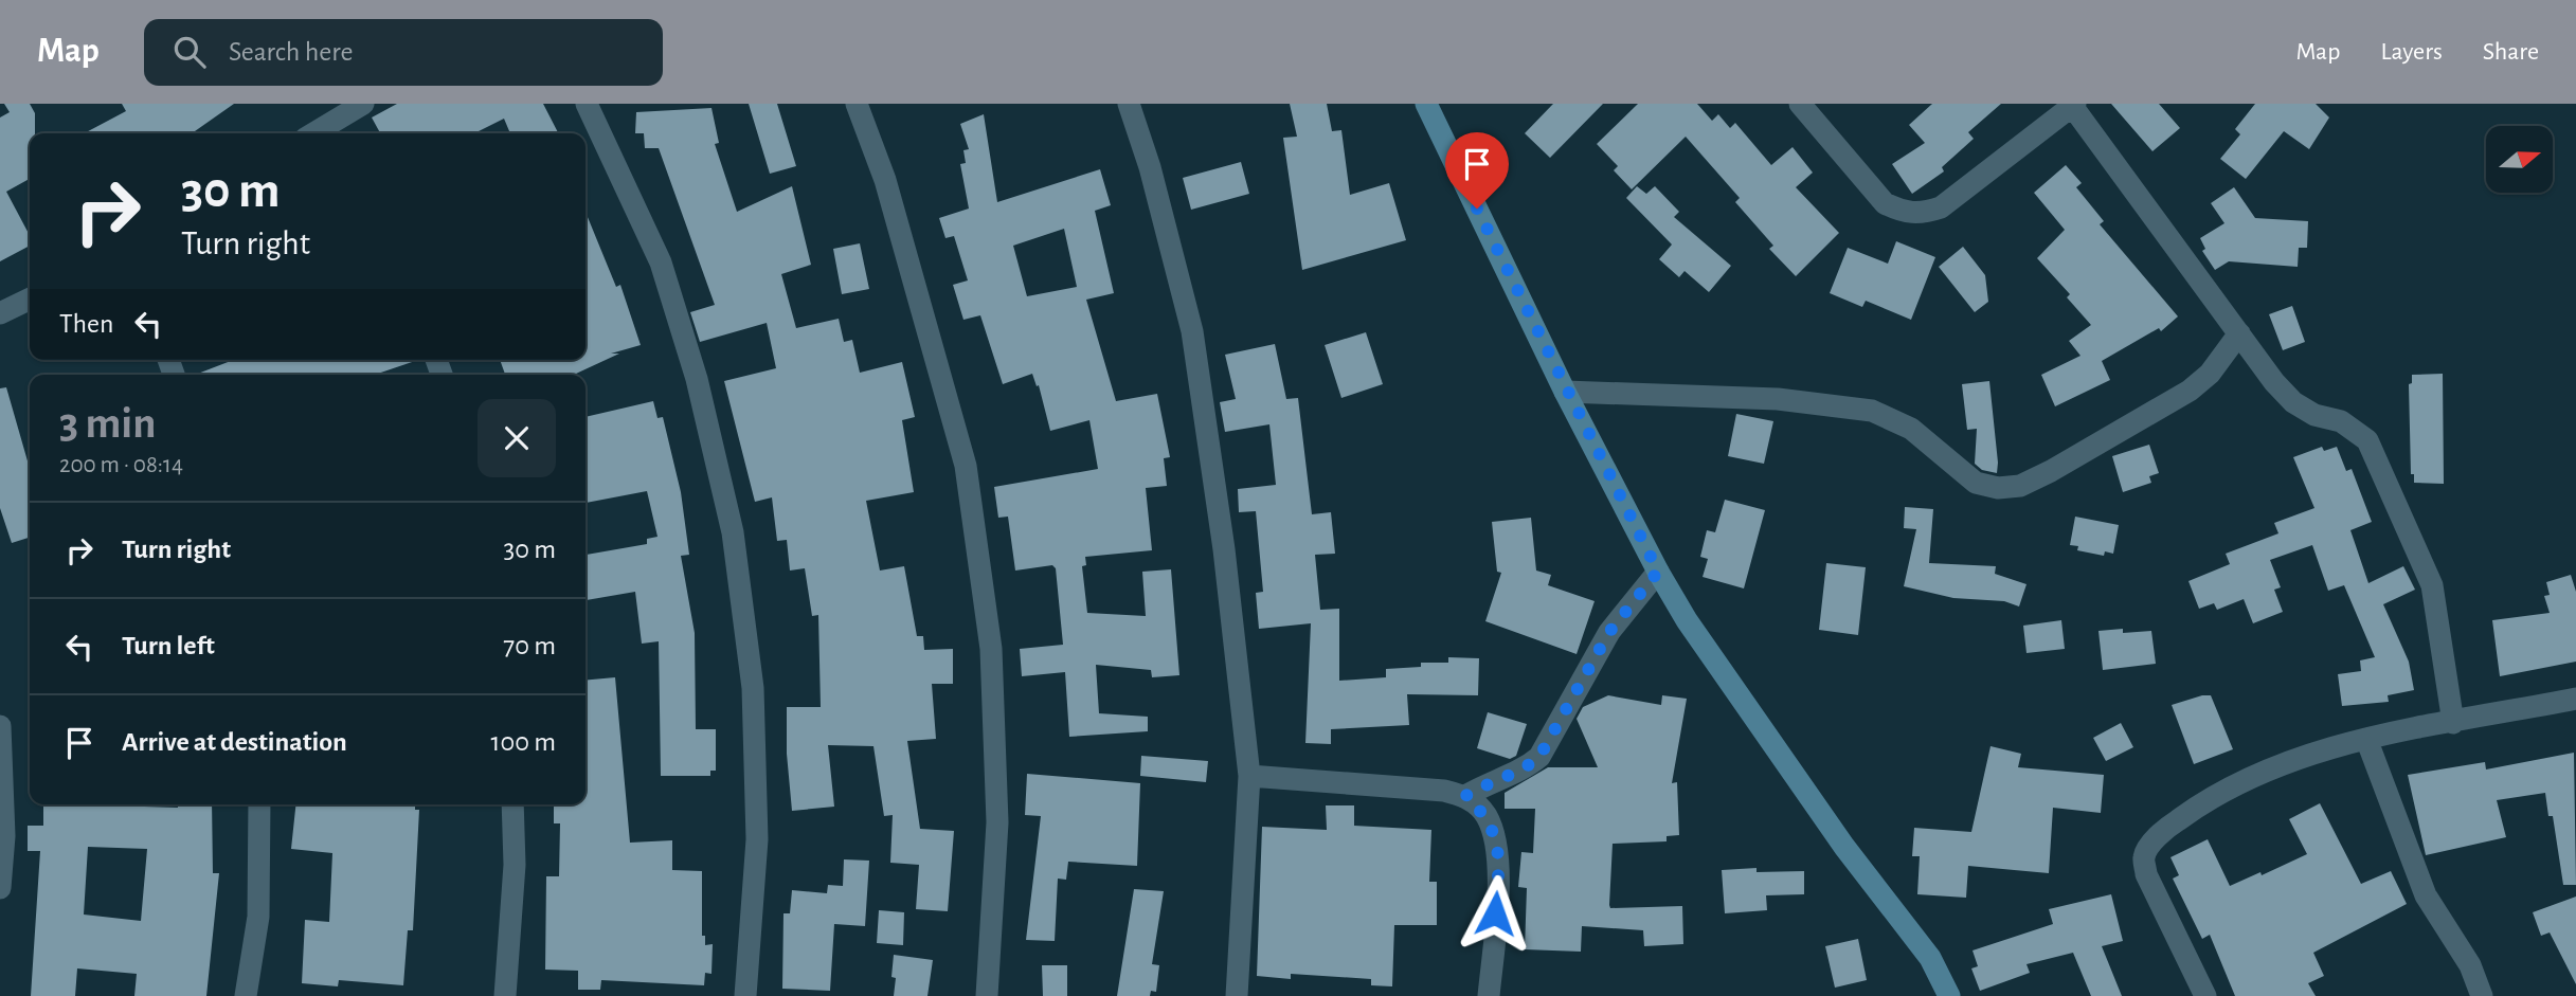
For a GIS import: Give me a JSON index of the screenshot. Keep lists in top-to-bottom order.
{
  "north": "right",
  "page": {
    "header": "Map",
    "search": "Search here",
    "nav": ["Map", "Layers", "Share"],
    "turn": ["30 m", "Turn right"],
    "then": "Then",
    "heading": ["3 min", "200 m · 08:14"],
    "list": [
      {
        "name": "Turn right",
        "value": "30 m"
      },
      {
        "name": "Turn left",
        "value": "70 m"
      },
      {
        "name": "Arrive at destination",
        "value": "100 m"
      }
    ]
  }
}
